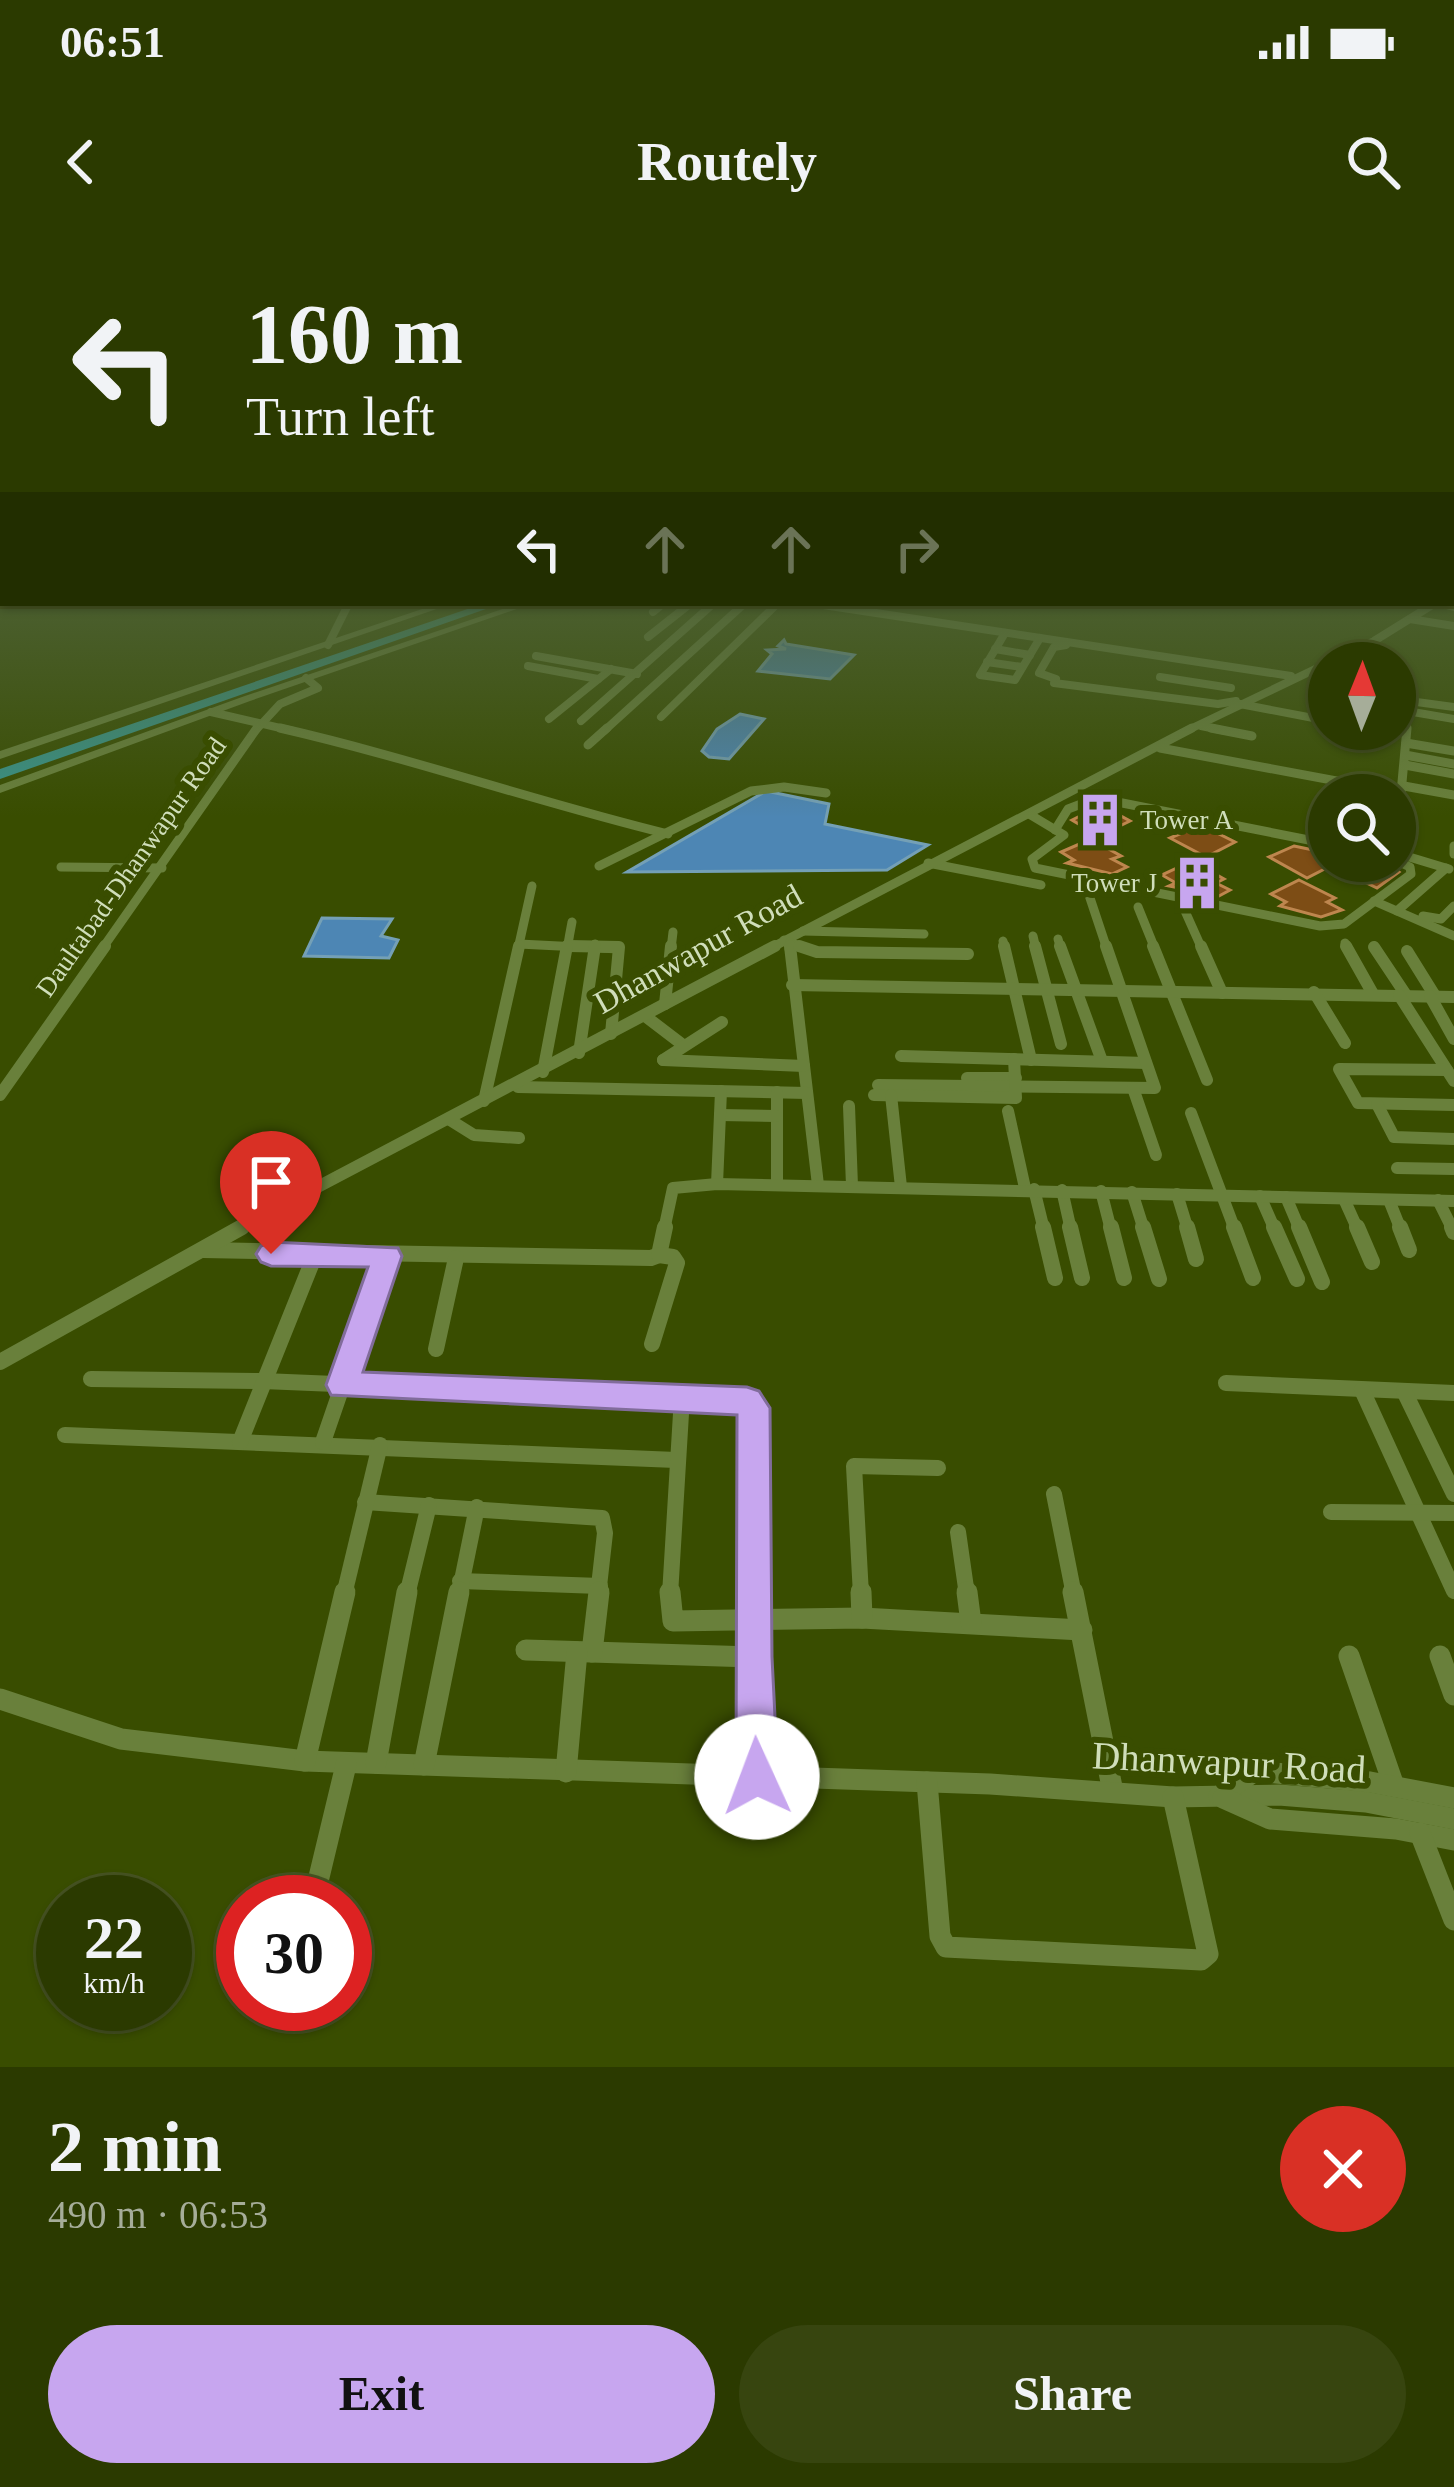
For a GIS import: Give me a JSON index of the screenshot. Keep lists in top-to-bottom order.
{
  "streets": {
    "street": ["Daultabad-Dhanwapur Road", "Dhanwapur Road"]
  },
  "places": {
    "building": ["Tower A", "Tower J"]
  },
  "north": "top",
  "page": {
    "status": "06:51",
    "header": "Routely",
    "turn": ["160 m", "Turn left"],
    "speed": "22 km/h",
    "limit": "30",
    "heading": ["2 min", "490 m · 06:53"],
    "buttons": ["Exit", "Share"]
  }
}
